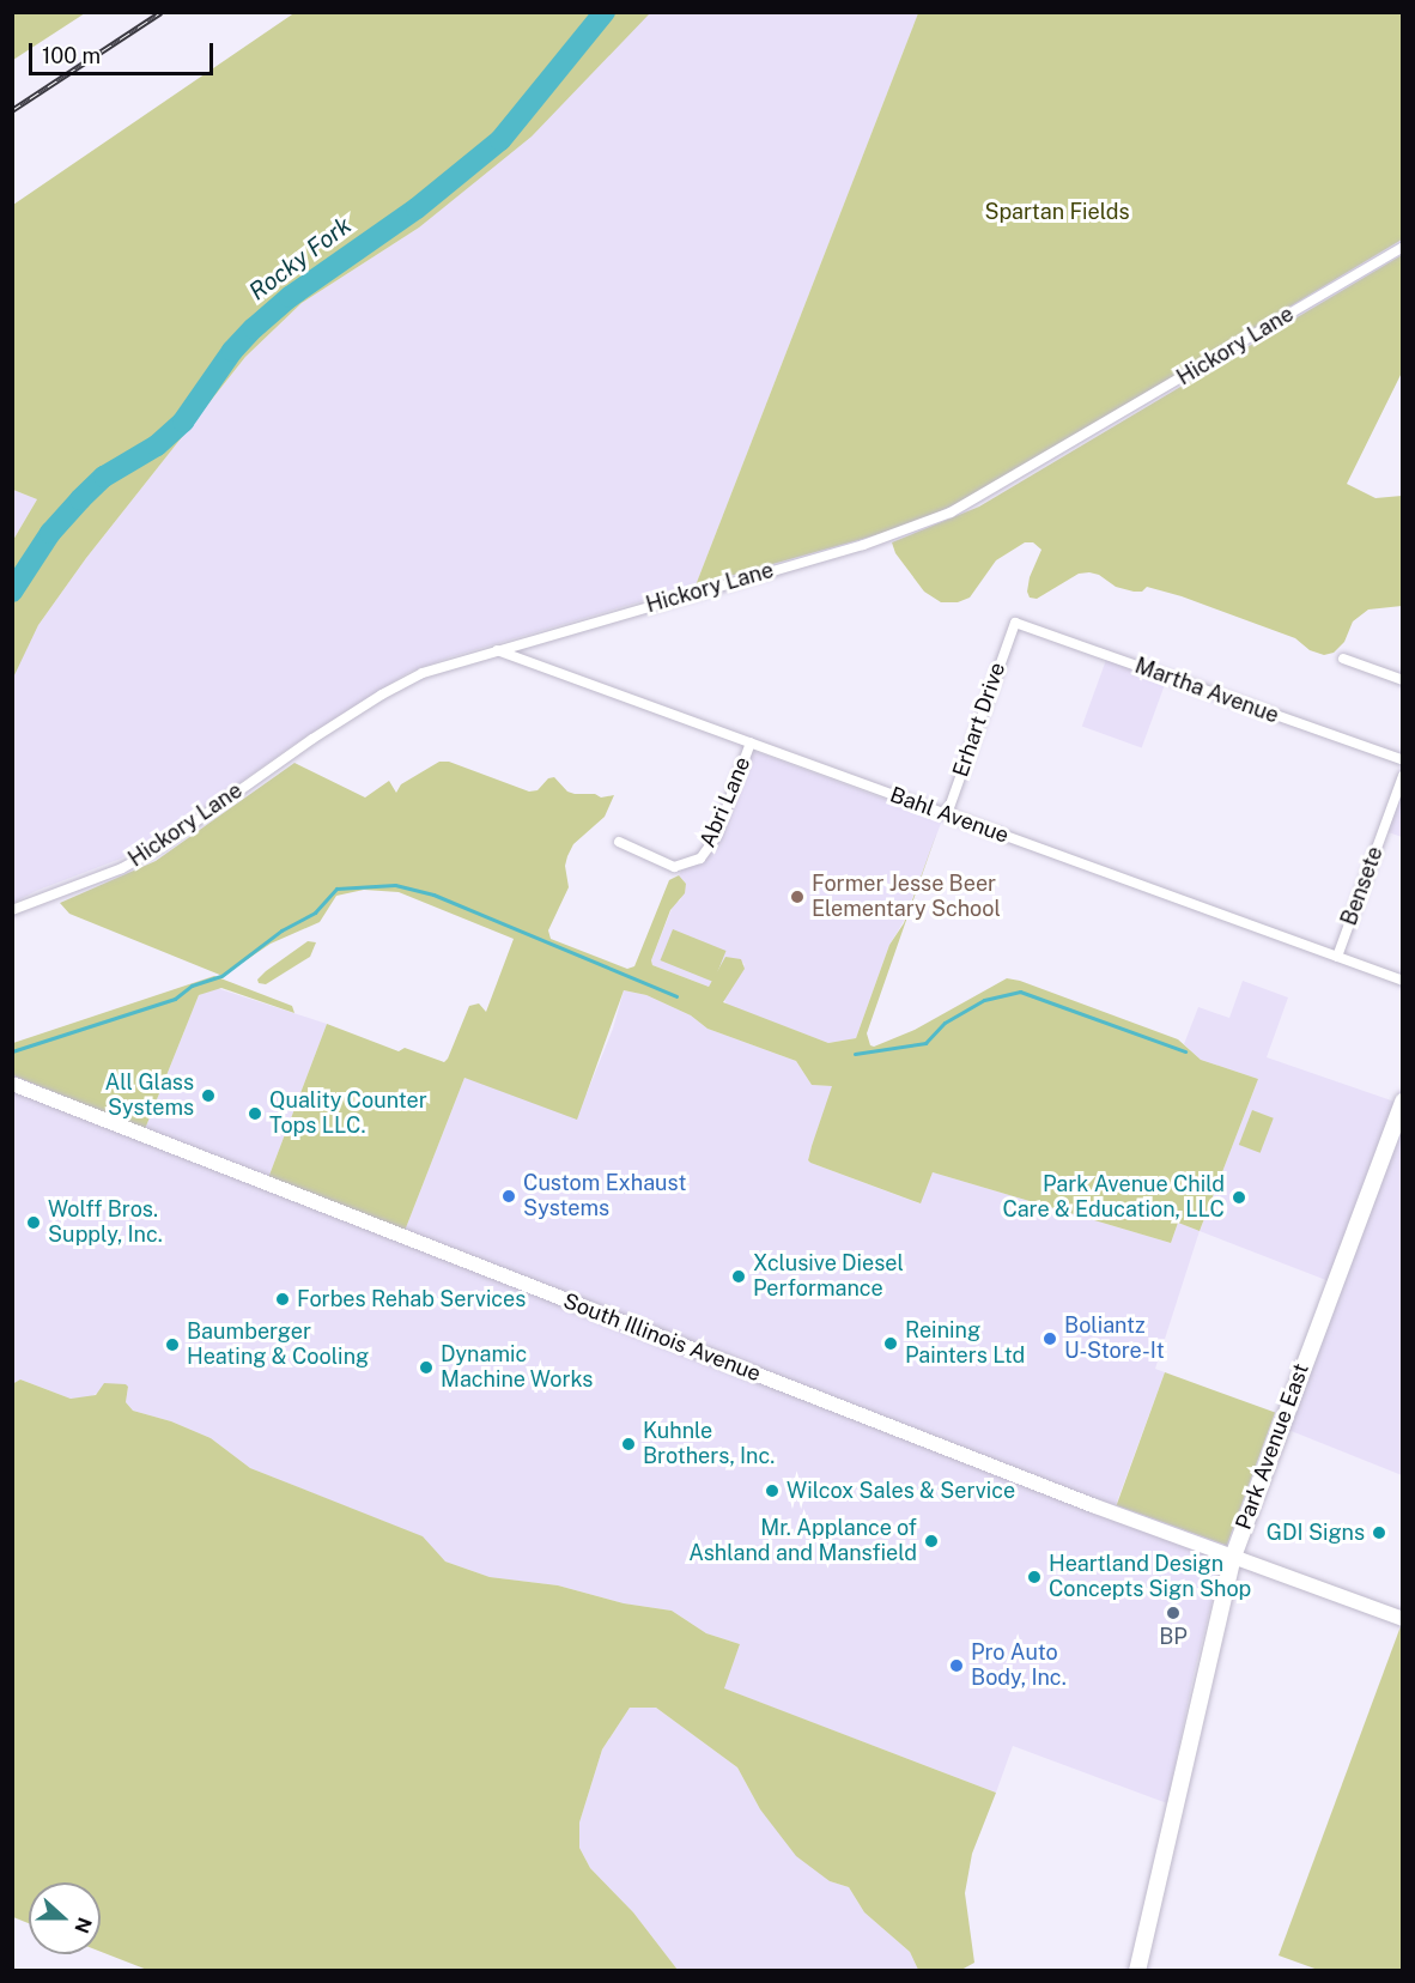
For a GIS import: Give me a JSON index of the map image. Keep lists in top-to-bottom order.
{
  "streets": {
    "main road": ["South Illinois Avenue", "Park Avenue East"],
    "street": [
      "Hickory Lane",
      "Martha Avenue",
      "Erhart Drive",
      "Abri Lane",
      "Bahl Avenue",
      "Bensete"
    ]
  },
  "crossings": [
    ["Hickory Lane", "Bahl Avenue"],
    ["Martha Avenue", "Erhart Drive"],
    ["Erhart Drive", "Bahl Avenue"],
    ["Abri Lane", "Bahl Avenue"],
    ["Bahl Avenue", "Bensete"],
    ["South Illinois Avenue", "Park Avenue East"]
  ],
  "water": ["Rocky Fork"],
  "parks": ["Spartan Fields"],
  "places": [
    "Former Jesse Beer Elementary School",
    "All Glass Systems",
    "Quality Counter Tops LLC.",
    "Custom Exhaust Systems",
    "Park Avenue Child Care & Education, LLC",
    "Wolff Bros. Supply, Inc.",
    "Xclusive Diesel Performance",
    "Forbes Rehab Services",
    "Boliantz U-Store-It",
    "Reining Painters Ltd",
    "Baumberger Heating & Cooling",
    "Dynamic Machine Works",
    "Kuhnle Brothers, Inc.",
    "Wilcox Sales & Service",
    "GDI Signs",
    "Mr. Applance of Ashland and Mansfield",
    "Heartland Design Concepts Sign Shop",
    "BP",
    "Pro Auto Body, Inc."
  ],
  "scale_bar": "100 m",
  "north": "right"
}
